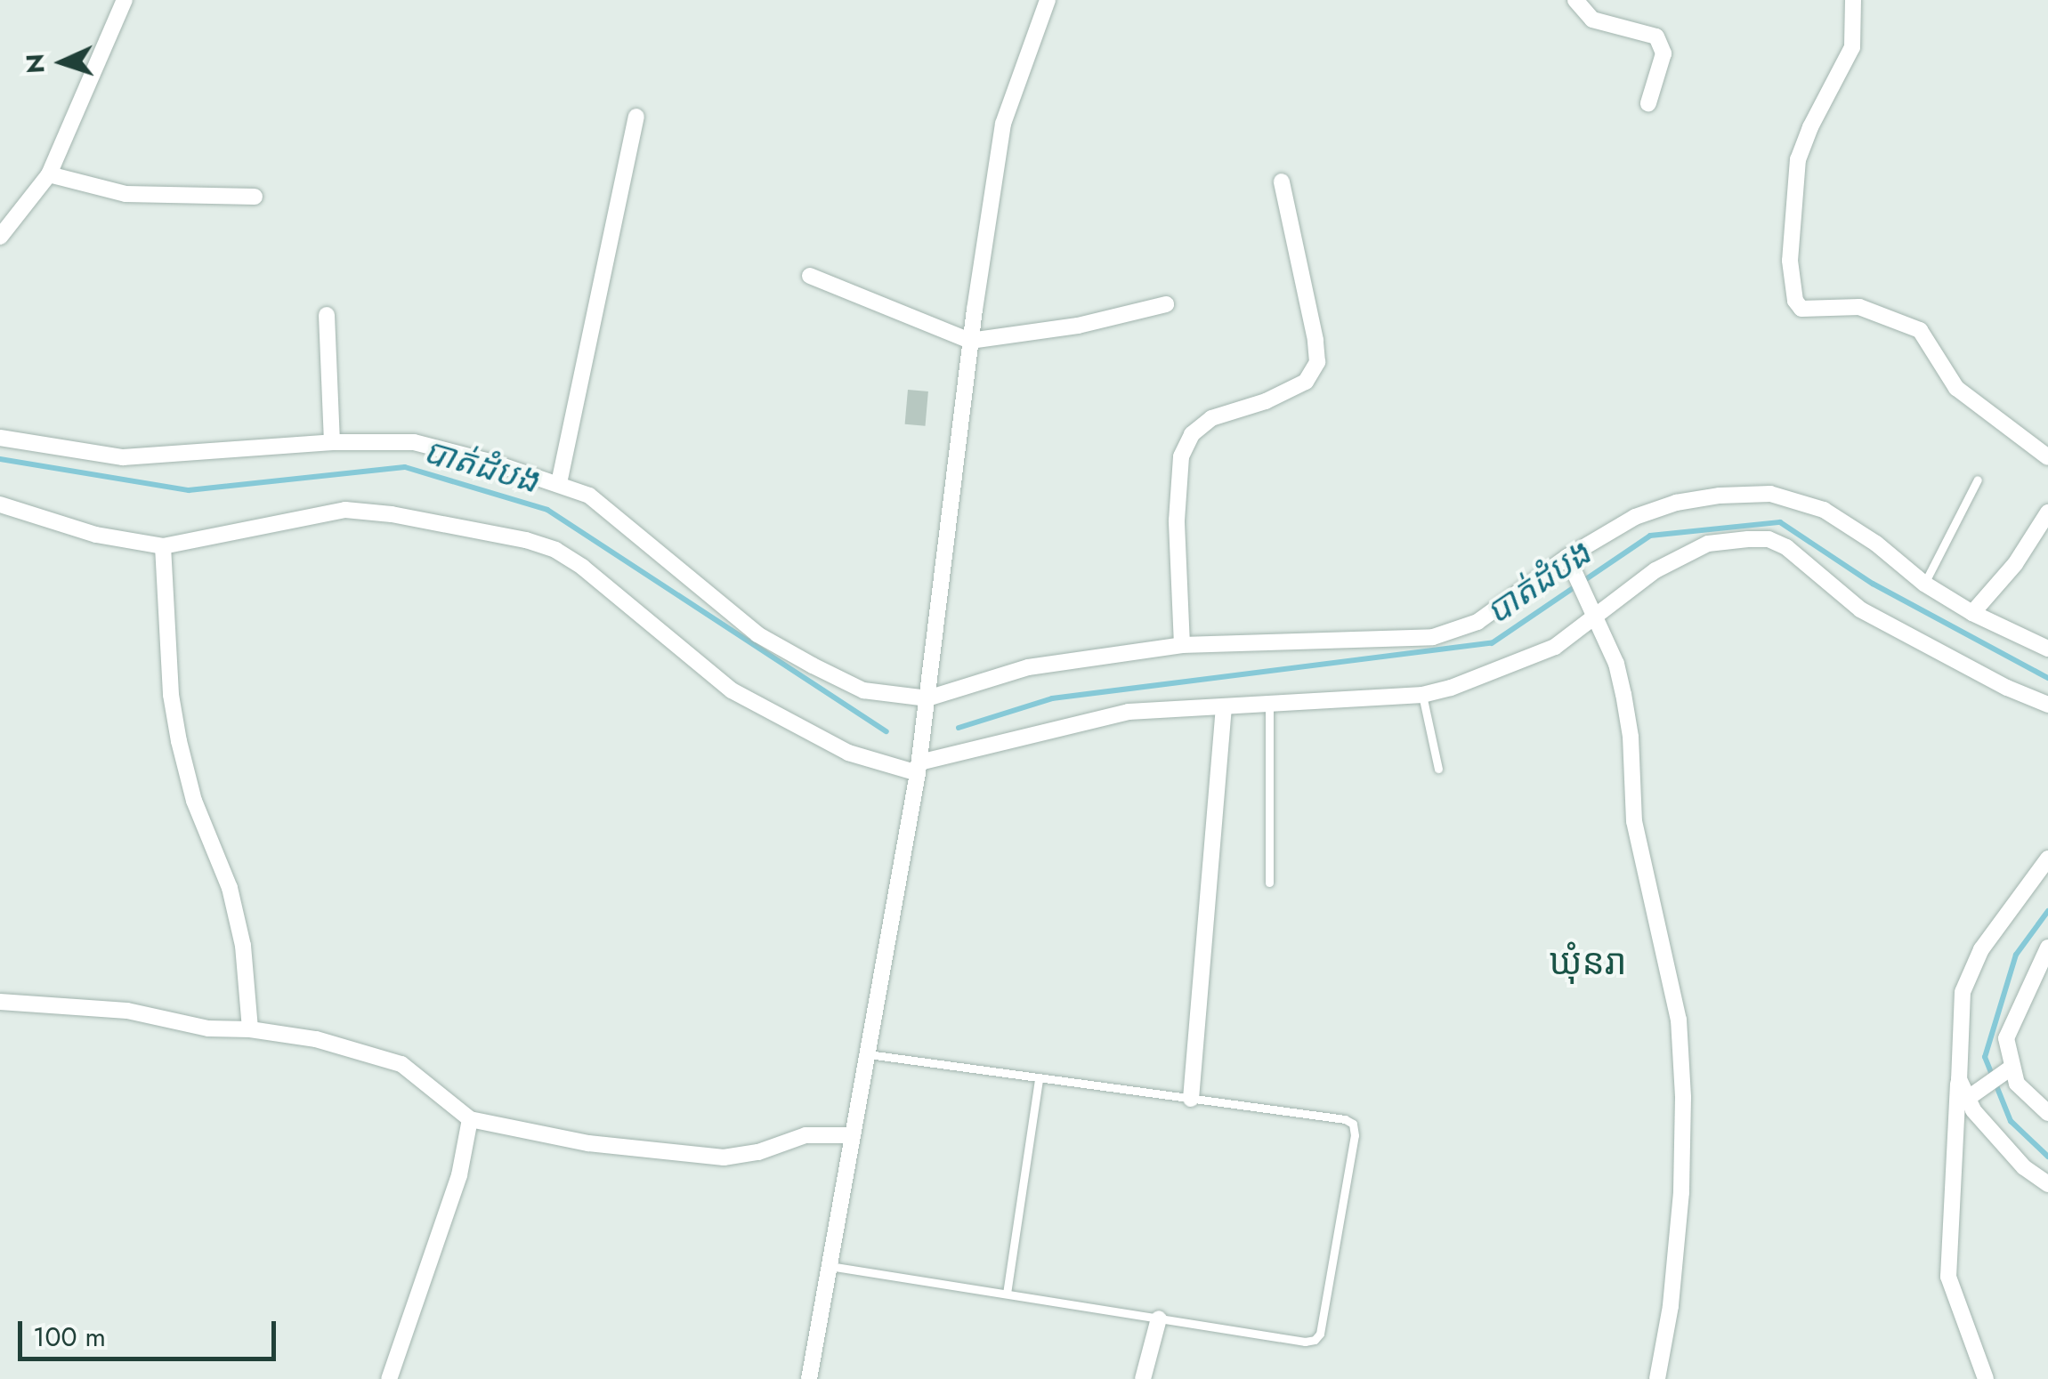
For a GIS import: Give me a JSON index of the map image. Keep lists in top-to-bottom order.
{
  "districts": ["ឃុំនរា"],
  "water": ["បាត់ដំបង"],
  "scale_bar": "100 m",
  "north": "left"
}
